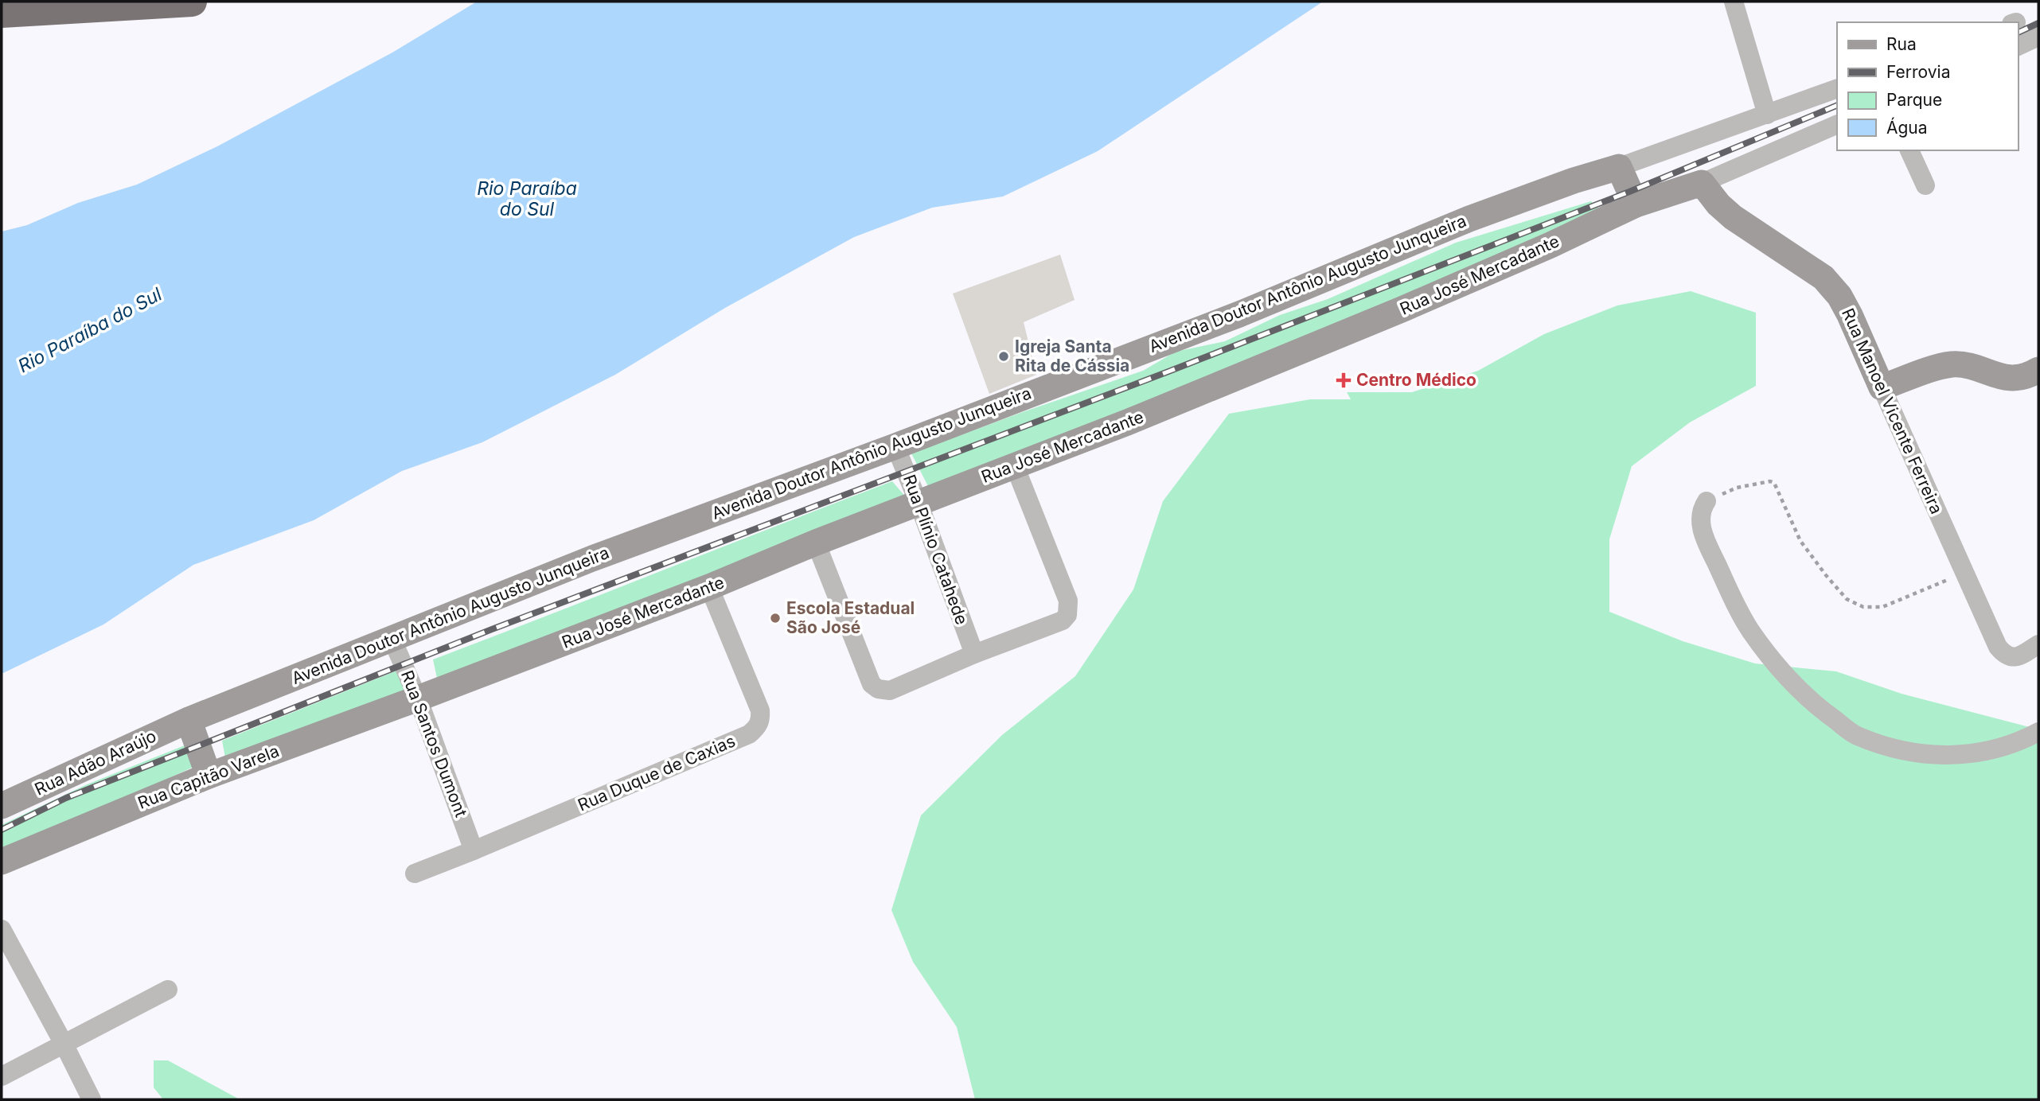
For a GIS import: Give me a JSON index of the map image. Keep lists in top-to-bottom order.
{
  "streets": {
    "street": [
      "Rua José Mercadante",
      "Avenida Doutor Antônio Augusto Junqueira",
      "Rua Manoel Vicente Ferreira",
      "Rua Plínio Catahede",
      "Rua Santos Dumont",
      "Rua Adão Araújo",
      "Rua Duque de Caxias",
      "Rua Capitão Varela"
    ]
  },
  "crossings": [
    ["Rua José Mercadante", "Rua Manoel Vicente Ferreira"],
    ["Rua José Mercadante", "Rua Plínio Catahede"],
    ["Rua José Mercadante", "Rua Santos Dumont"],
    ["Rua José Mercadante", "Rua Duque de Caxias"],
    ["Rua José Mercadante", "Rua Capitão Varela"],
    ["Avenida Doutor Antônio Augusto Junqueira", "Rua Plínio Catahede"],
    ["Avenida Doutor Antônio Augusto Junqueira", "Rua Santos Dumont"],
    ["Avenida Doutor Antônio Augusto Junqueira", "Rua Adão Araújo"],
    ["Rua Santos Dumont", "Rua Duque de Caxias"],
    ["Rua Santos Dumont", "Rua Capitão Varela"]
  ],
  "water": ["Rio Paraíba do Sul"],
  "places": {
    "other": ["Igreja Santa Rita de Cássia", "Escola Estadual São José"],
    "health": ["Centro Médico"]
  },
  "legend": [
    "Rua",
    "Ferrovia",
    "Parque",
    "Água"
  ]
}
